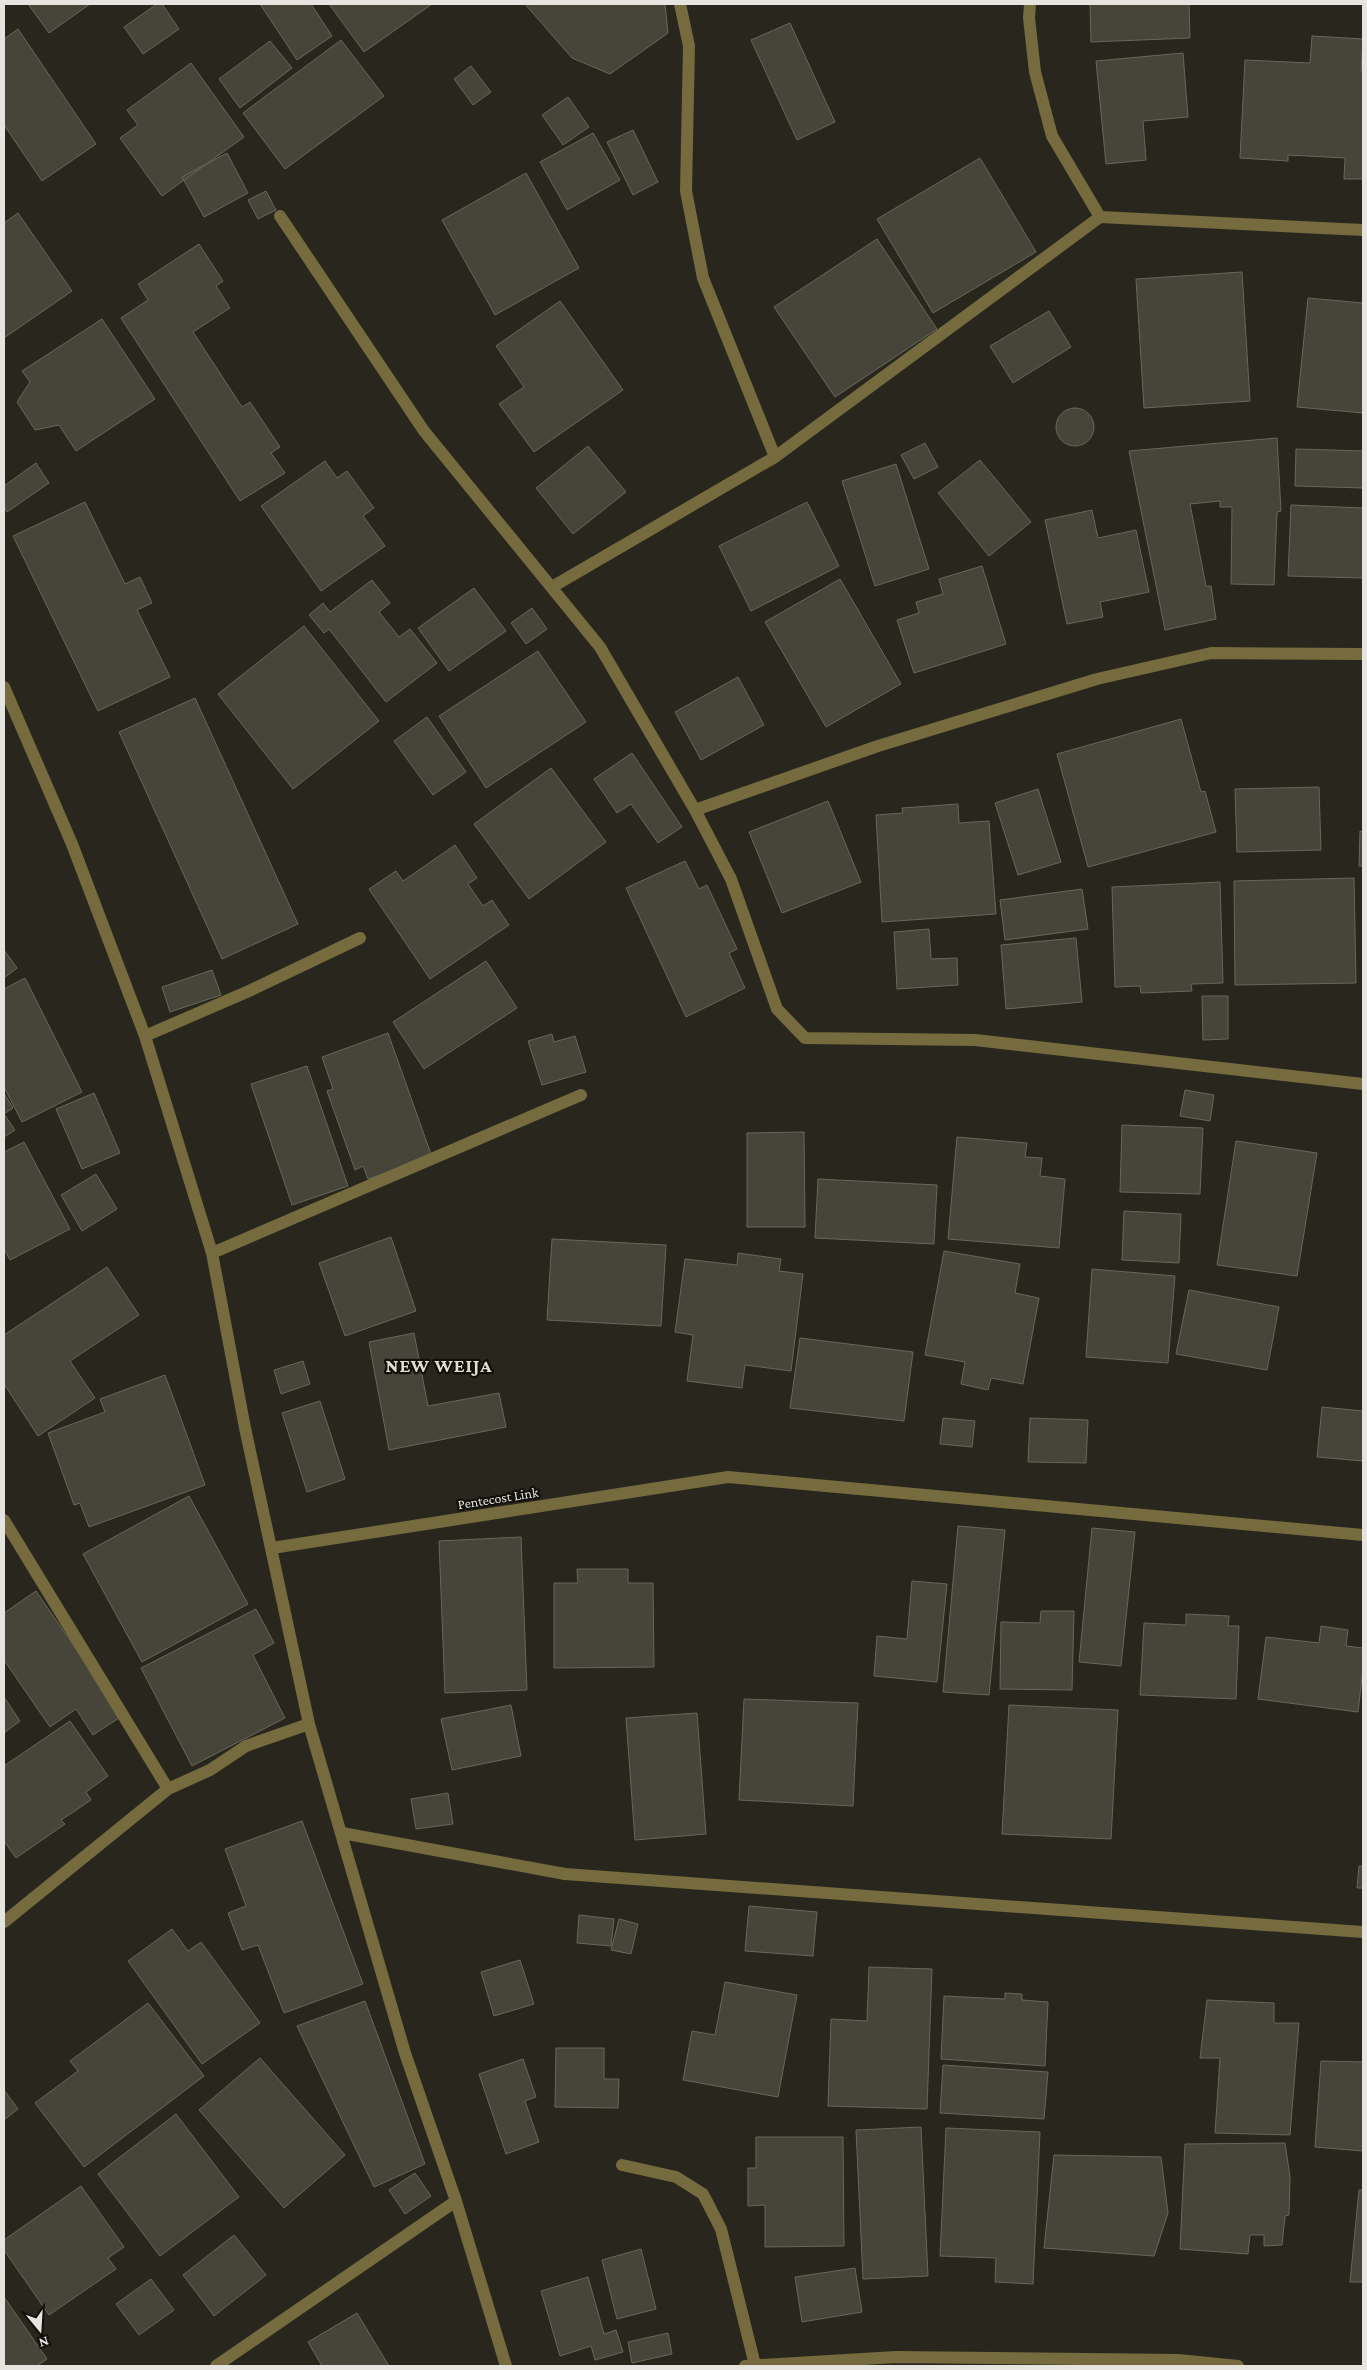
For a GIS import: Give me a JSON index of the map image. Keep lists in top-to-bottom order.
{
  "streets": {
    "street": ["Pentecost Link"]
  },
  "districts": ["NEW WEIJA"],
  "north": "bottom"
}
